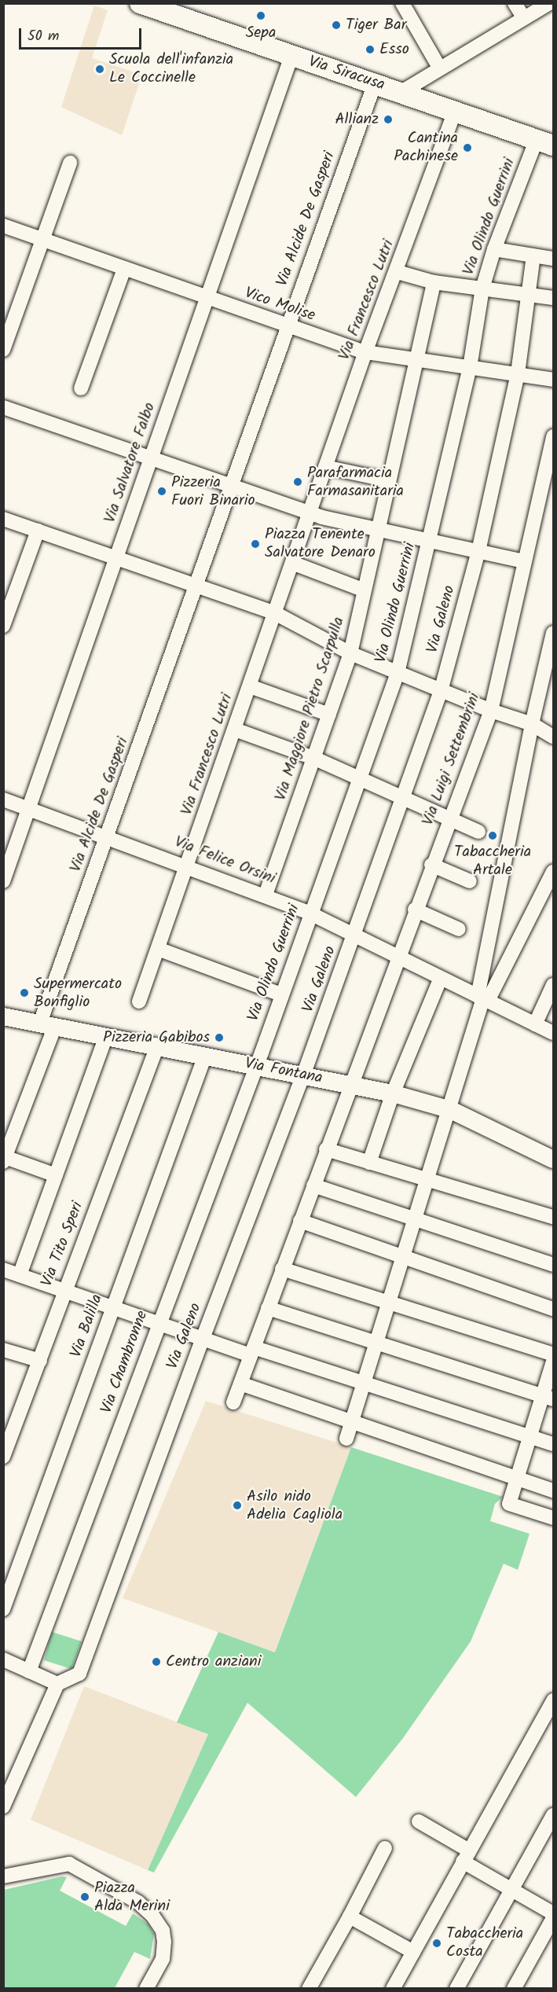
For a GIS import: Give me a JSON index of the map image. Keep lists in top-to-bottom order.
{
  "streets": {
    "main road": ["Via Siracusa"],
    "street": [
      "Via Olindo Guerrini",
      "Via Alcide De Gasperi",
      "Via Francesco Lutri",
      "Vico Molise",
      "Via Salvatore Falbo",
      "Via Galeno",
      "Via Maggiore Pietro Scarpulla",
      "Via Luigi Settembrini",
      "Via Felice Orsini",
      "Via Fontana",
      "Via Tito Speri",
      "Via Balilla",
      "Via Chambronne"
    ]
  },
  "crossings": [
    ["Via Siracusa", "Via Olindo Guerrini"],
    ["Via Siracusa", "Via Alcide De Gasperi"],
    ["Via Siracusa", "Via Francesco Lutri"],
    ["Via Siracusa", "Via Salvatore Falbo"],
    ["Via Olindo Guerrini", "Vico Molise"],
    ["Via Olindo Guerrini", "Via Felice Orsini"],
    ["Via Olindo Guerrini", "Via Fontana"],
    ["Via Olindo Guerrini", "Via Chambronne"],
    ["Via Alcide De Gasperi", "Vico Molise"],
    ["Via Alcide De Gasperi", "Via Felice Orsini"],
    ["Via Alcide De Gasperi", "Via Fontana"],
    ["Via Francesco Lutri", "Vico Molise"],
    ["Via Francesco Lutri", "Via Felice Orsini"],
    ["Vico Molise", "Via Salvatore Falbo"],
    ["Vico Molise", "Via Galeno"],
    ["Vico Molise", "Via Maggiore Pietro Scarpulla"],
    ["Via Salvatore Falbo", "Via Felice Orsini"],
    ["Via Galeno", "Via Felice Orsini"],
    ["Via Galeno", "Via Fontana"],
    ["Via Maggiore Pietro Scarpulla", "Via Felice Orsini"],
    ["Via Luigi Settembrini", "Via Felice Orsini"],
    ["Via Luigi Settembrini", "Via Fontana"],
    ["Via Fontana", "Via Tito Speri"],
    ["Via Fontana", "Via Balilla"],
    ["Via Fontana", "Via Chambronne"]
  ],
  "places": [
    "Sepa",
    "Tiger Bar",
    "Esso",
    "Scuola dell'infanzia Le Coccinelle",
    "Allianz",
    "Cantina Pachinese",
    "Parafarmacia Farmasanitaria",
    "Pizzeria Fuori Binario",
    "Piazza Tenente Salvatore Denaro",
    "Tabaccheria Artale",
    "Supermercato Bonfiglio",
    "Pizzeria Gabibos",
    "Asilo nido Adelia Cagliola",
    "Centro anziani",
    "Piazza Alda Merini",
    "Tabaccheria Costa"
  ],
  "scale_bar": "50 m"
}
